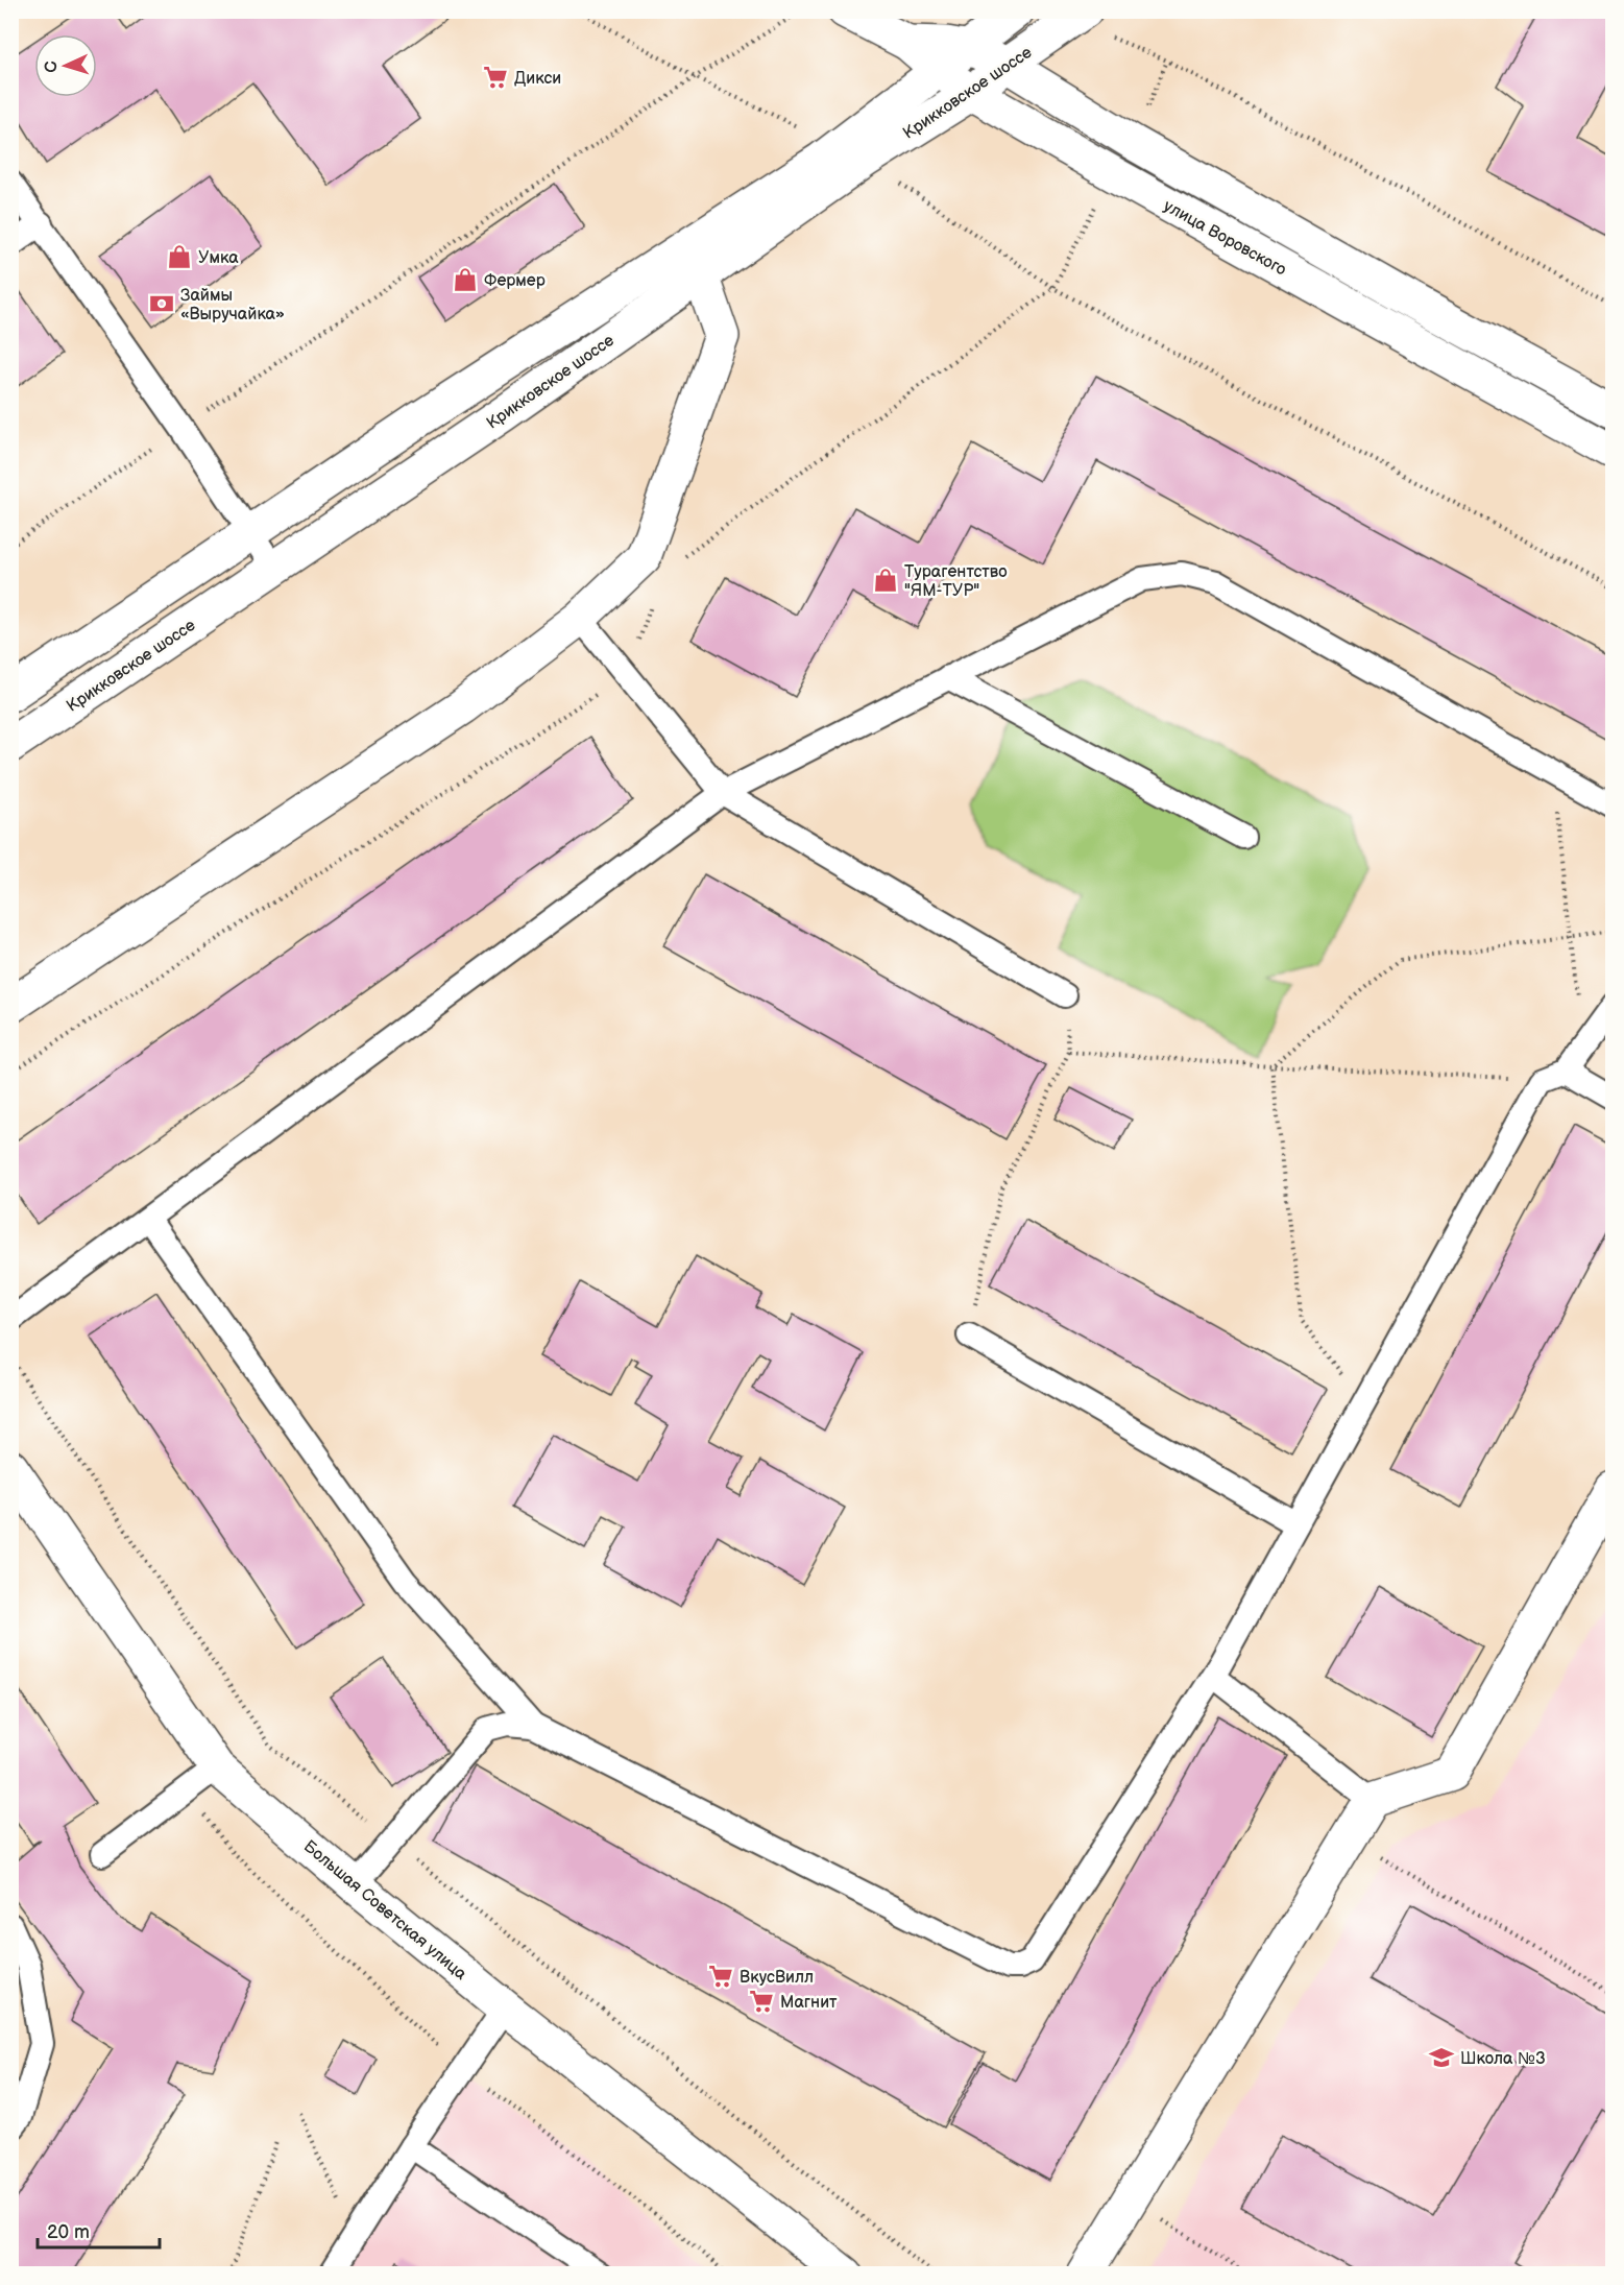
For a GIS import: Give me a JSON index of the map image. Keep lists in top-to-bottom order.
{
  "streets": {
    "street": ["Крикковское шоссе", "улица Воровского", "Большая Советская улица"]
  },
  "crossings": [
    ["Крикковское шоссе", "улица Воровского"]
  ],
  "places": {
    "supermarket": ["Дикси", "ВкусВилл", "Магнит"],
    "shop": ["Умка", "Фермер", "Турагентство \"ЯМ-ТУР\""],
    "bank": ["Займы «Выручайка»"],
    "school or university": ["Школа №3"]
  },
  "scale_bar": "20 m",
  "north": "left"
}
